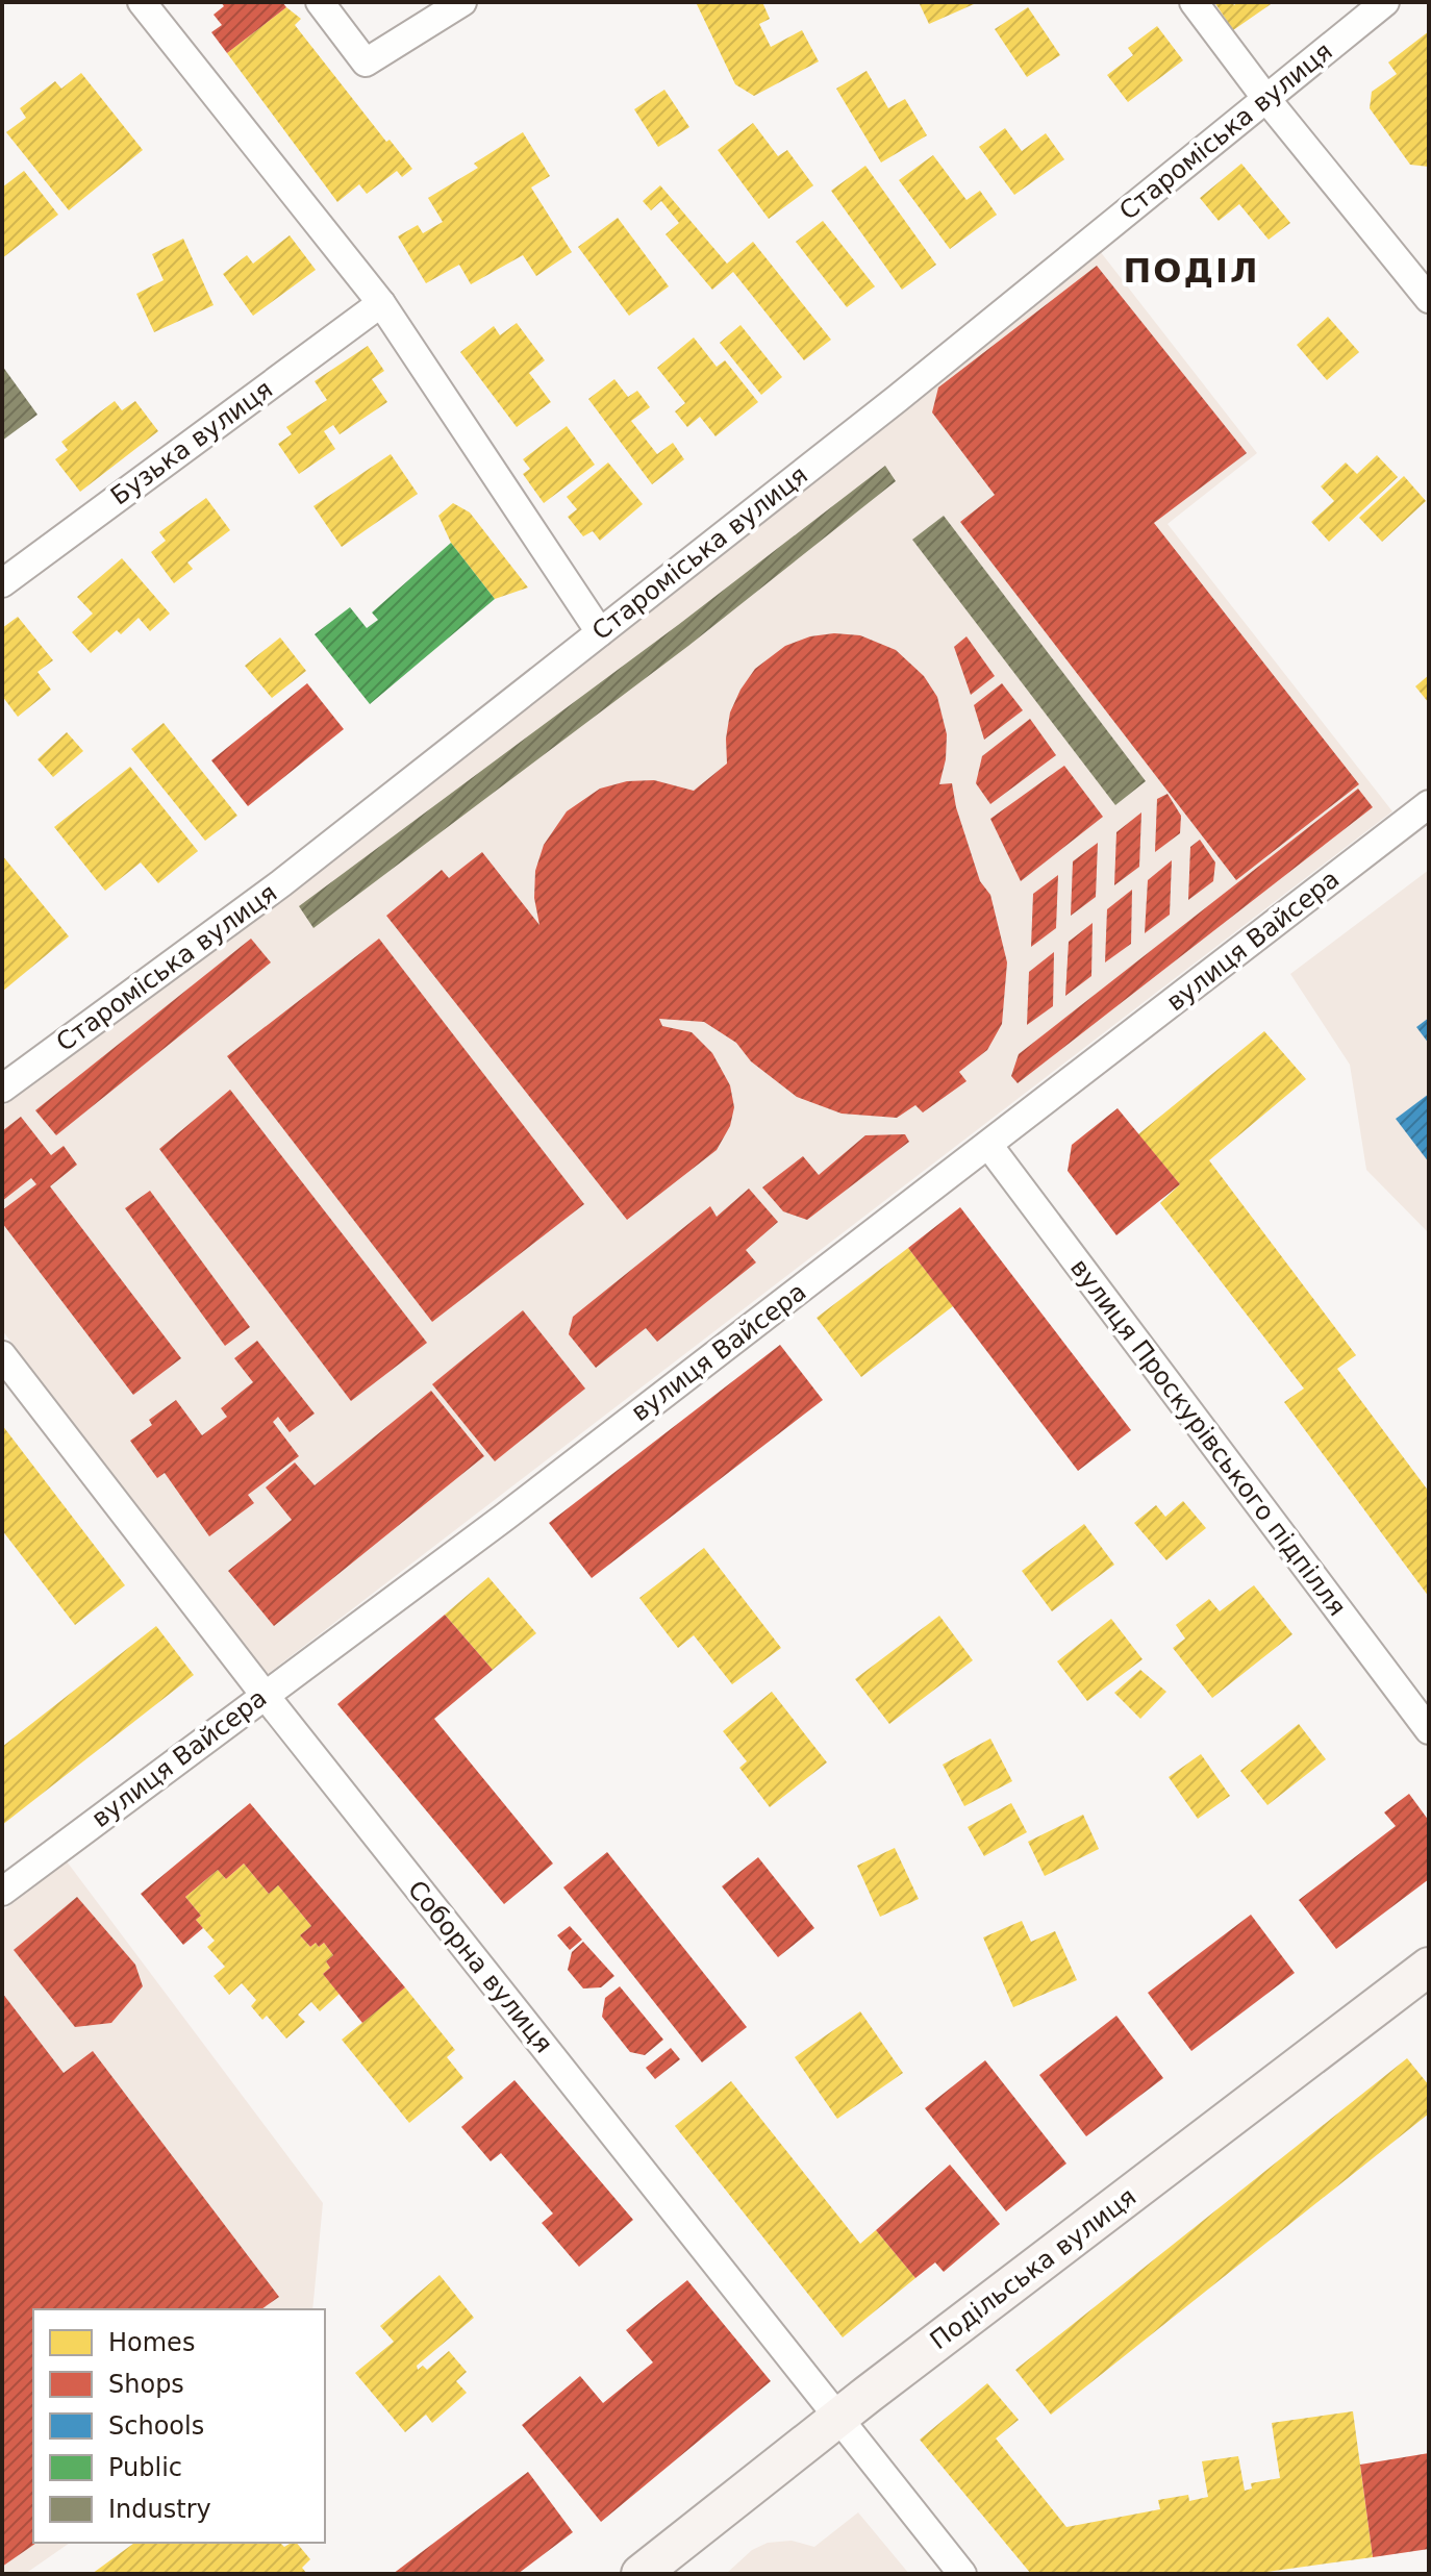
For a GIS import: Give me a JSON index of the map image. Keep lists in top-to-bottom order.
{
  "streets": {
    "street": [
      "Староміська вулиця",
      "Бузька вулиця",
      "вулиця Вайсера",
      "вулиця Проскурівського підпілля",
      "Соборна вулиця",
      "Подільська вулиця"
    ]
  },
  "crossings": [
    ["вулиця Вайсера", "вулиця Проскурівського підпілля"],
    ["вулиця Вайсера", "Соборна вулиця"],
    ["Соборна вулиця", "Подільська вулиця"]
  ],
  "districts": ["ПОДІЛ"],
  "legend": [
    "Homes",
    "Shops",
    "Schools",
    "Public",
    "Industry"
  ]
}
